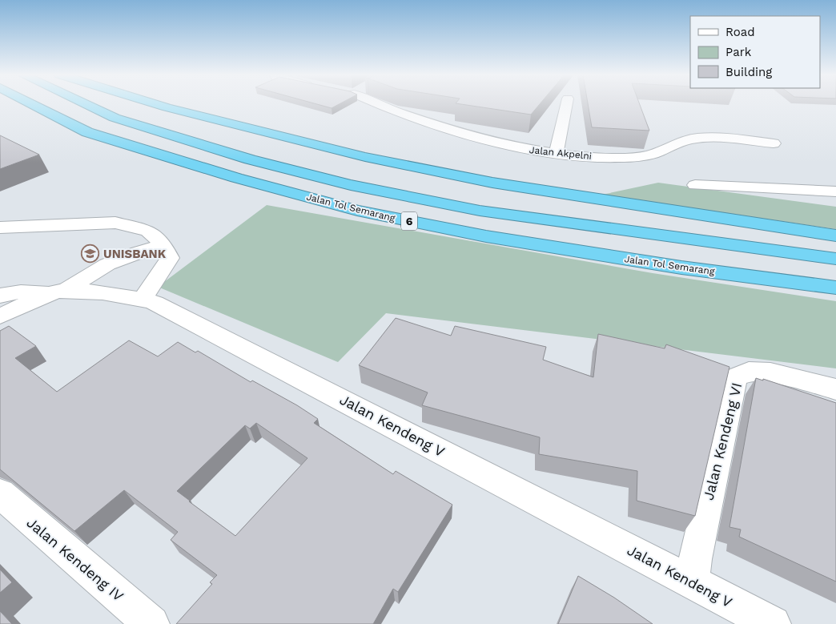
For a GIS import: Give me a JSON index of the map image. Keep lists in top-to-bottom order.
{
  "streets": {
    "highway": ["Jalan Tol Semarang", "6"],
    "street": [
      "Jalan Akpelni",
      "Jalan Kendeng V",
      "Jalan Kendeng VI",
      "Jalan Kendeng IV"
    ]
  },
  "crossings": [
    ["Jalan Kendeng V", "Jalan Kendeng VI"]
  ],
  "places": {
    "school or university": ["UNISBANK"]
  },
  "legend": ["Road", "Park", "Building"]
}
